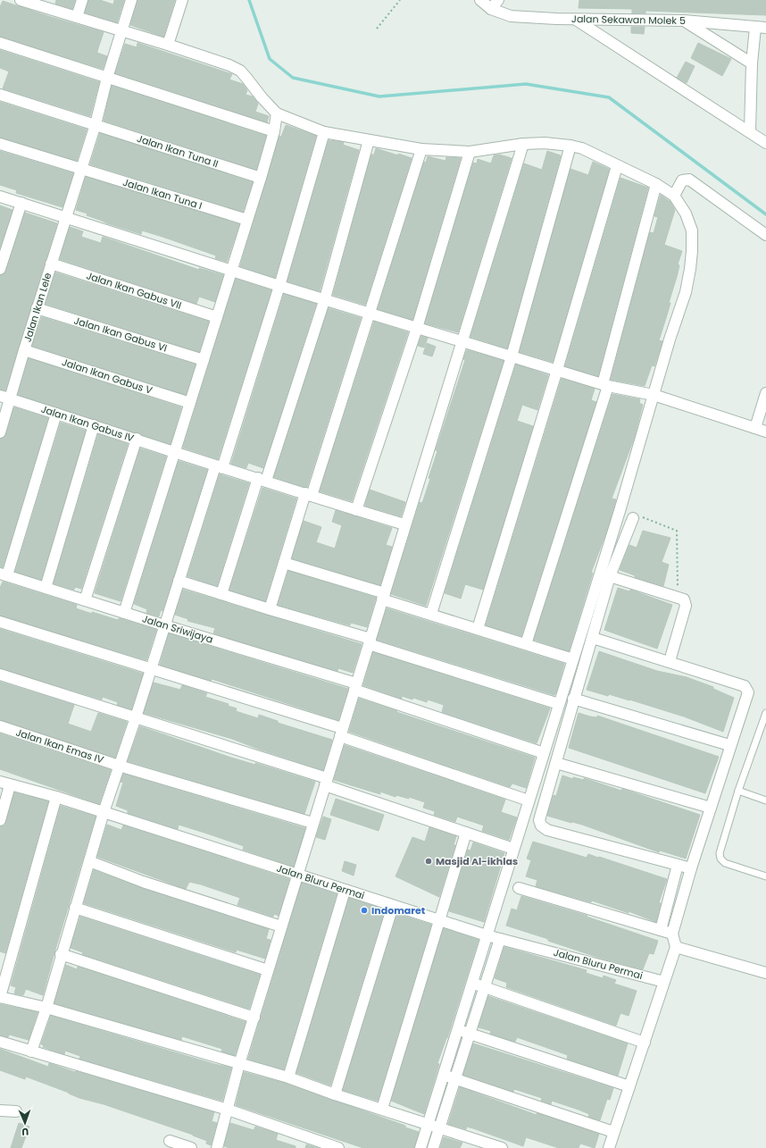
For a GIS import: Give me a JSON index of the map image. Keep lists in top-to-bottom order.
{
  "streets": {
    "street": [
      "Jalan Sekawan Molek 5",
      "Jalan Ikan Tuna II",
      "Jalan Ikan Tuna I",
      "Jalan Ikan Gabus VII",
      "Jalan Ikan Lele",
      "Jalan Ikan Gabus VI",
      "Jalan Ikan Gabus V",
      "Jalan Ikan Gabus IV",
      "Jalan Sriwijaya",
      "Jalan Ikan Emas IV",
      "Jalan Bluru Permai"
    ]
  },
  "crossings": [
    ["Jalan Ikan Tuna II", "Jalan Ikan Lele"],
    ["Jalan Ikan Tuna I", "Jalan Ikan Lele"],
    ["Jalan Ikan Gabus VII", "Jalan Ikan Lele"],
    ["Jalan Ikan Lele", "Jalan Ikan Gabus VI"],
    ["Jalan Ikan Lele", "Jalan Ikan Gabus V"],
    ["Jalan Ikan Lele", "Jalan Ikan Gabus IV"]
  ],
  "places": ["Masjid Al-ikhlas", "Indomaret"],
  "north": "bottom"
}
